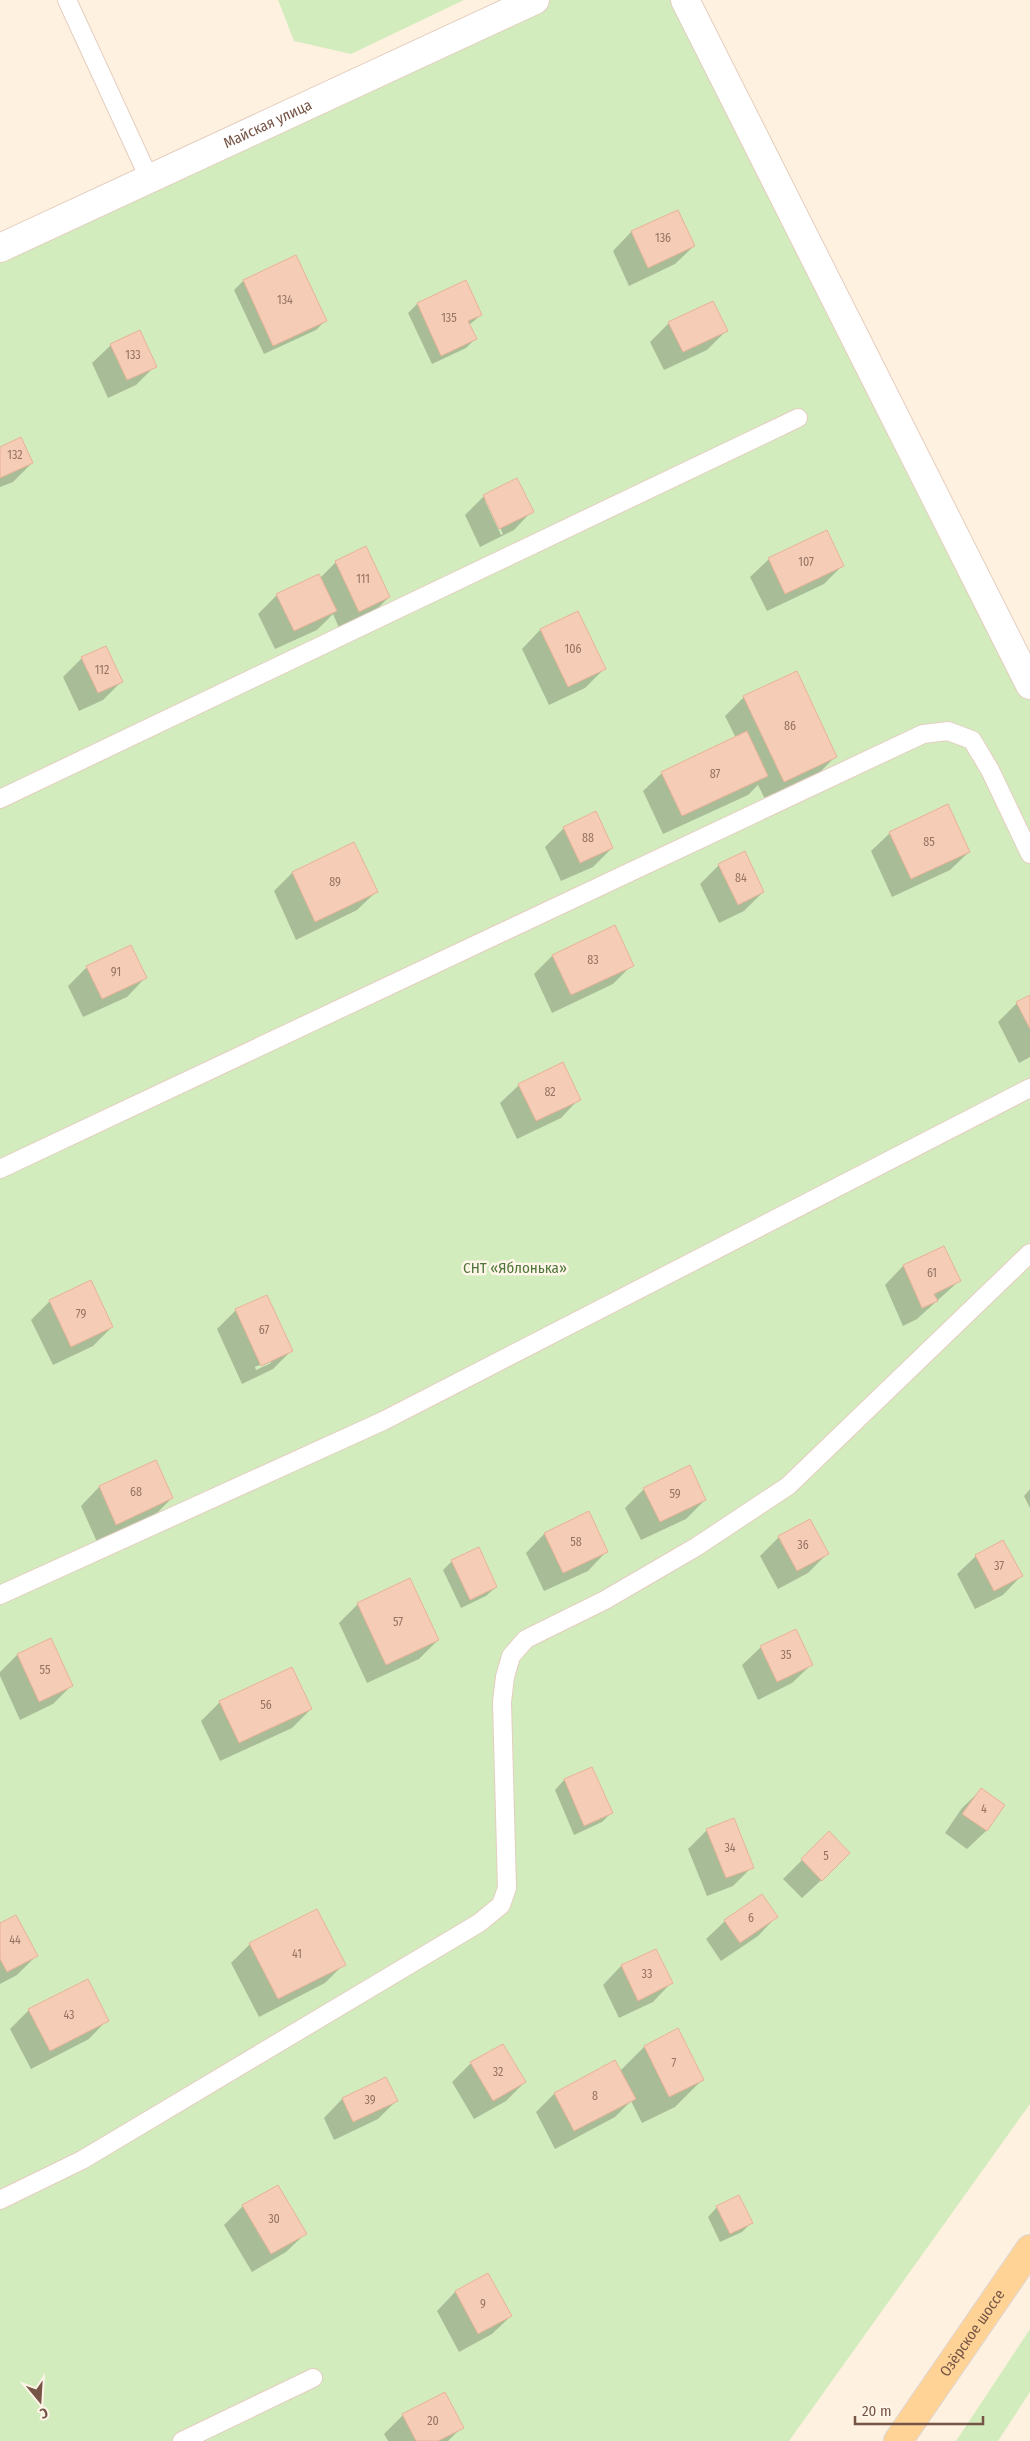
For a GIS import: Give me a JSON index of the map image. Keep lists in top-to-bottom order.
{
  "streets": {
    "main road": ["Озёрское шоссе"],
    "street": ["Майская улица"]
  },
  "parks": ["СНТ «Яблонька»"],
  "house_numbers": [
    "136",
    "134",
    "135",
    "133",
    "132",
    "107",
    "111",
    "106",
    "112",
    "86",
    "87",
    "88",
    "85",
    "84",
    "89",
    "83",
    "91",
    "82",
    "61",
    "79",
    "67",
    "68",
    "59",
    "58",
    "36",
    "37",
    "57",
    "35",
    "55",
    "56",
    "4",
    "34",
    "5",
    "6",
    "44",
    "41",
    "33",
    "43",
    "7",
    "32",
    "8",
    "39",
    "30",
    "9",
    "20"
  ],
  "scale_bar": "20 m",
  "north": "bottom"
}
